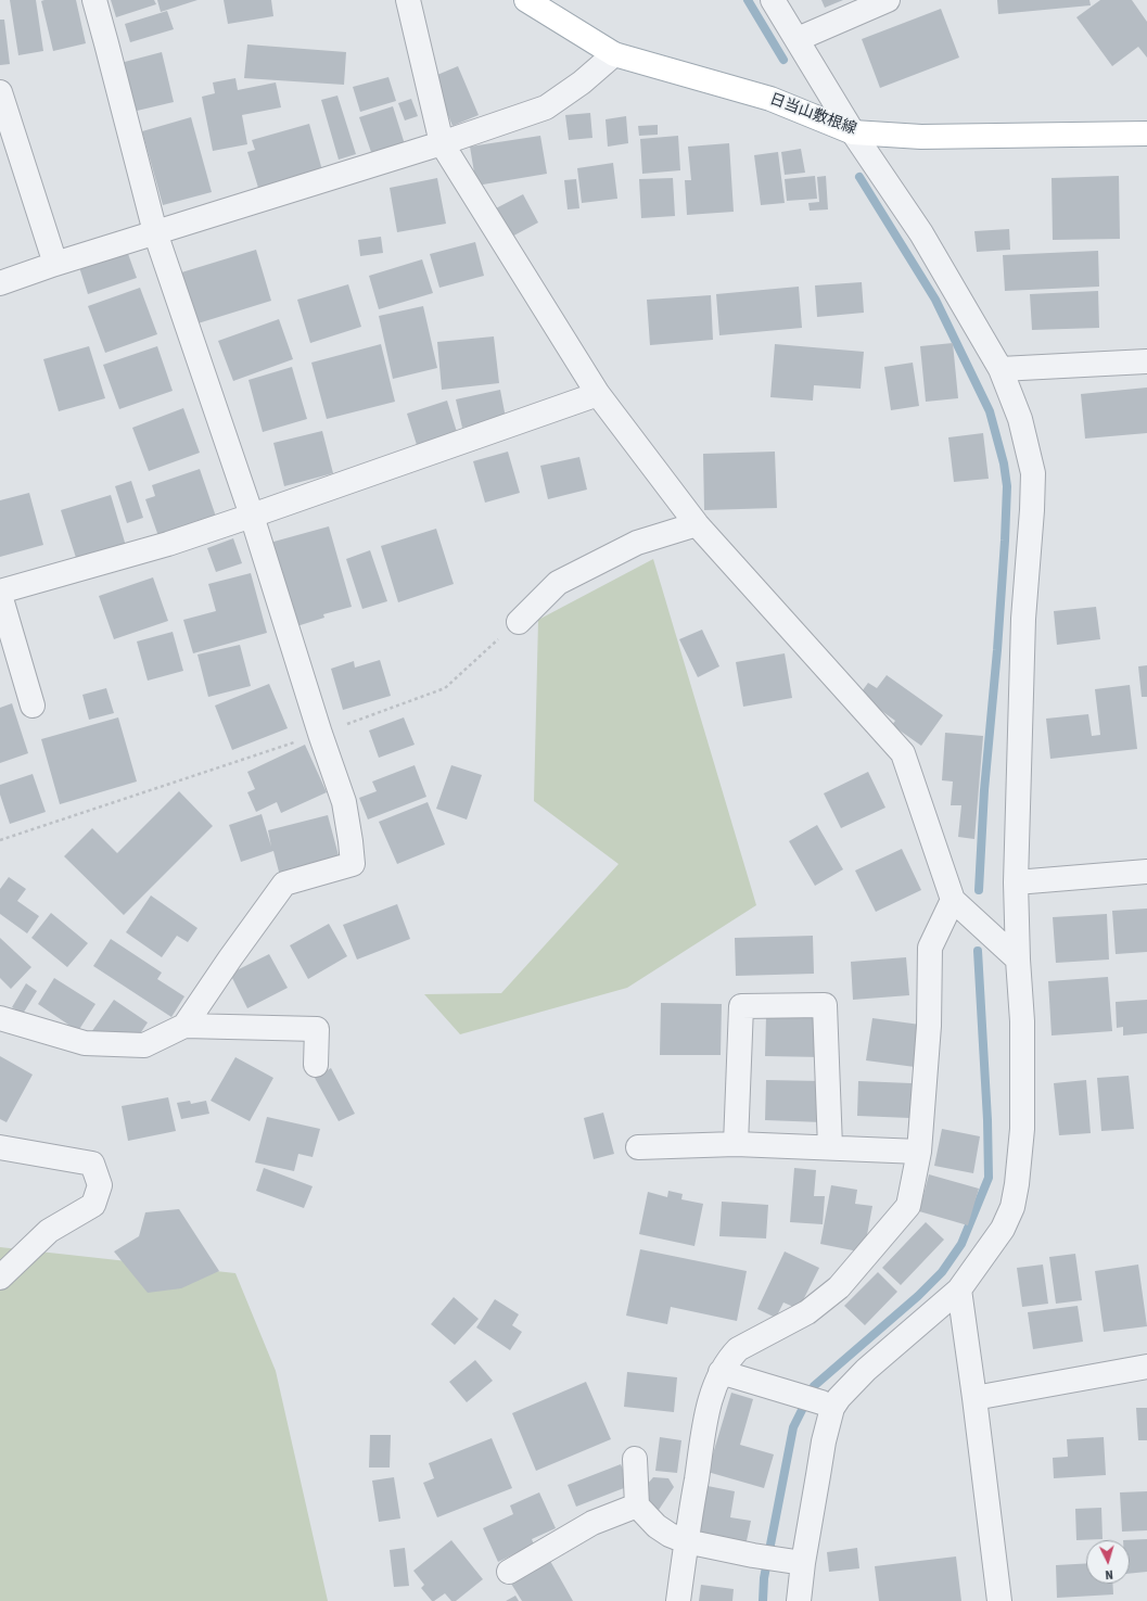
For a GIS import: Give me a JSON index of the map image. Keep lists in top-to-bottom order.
{
  "streets": {
    "main road": ["日当山敷根線"]
  },
  "north": "bottom"
}
